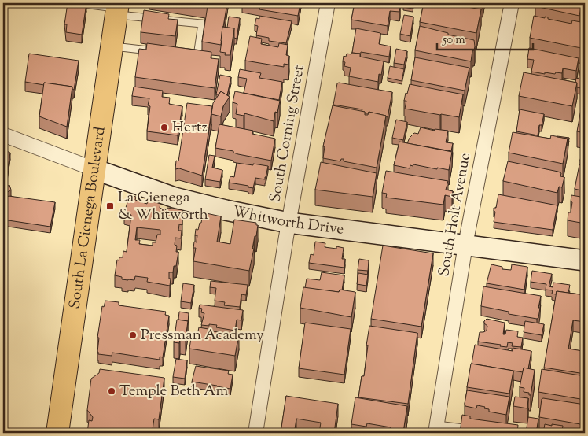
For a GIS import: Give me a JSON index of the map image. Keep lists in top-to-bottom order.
{
  "streets": {
    "main road": ["South La Cienega Boulevard"],
    "street": ["South Corning Street", "South Holt Avenue", "Whitworth Drive"]
  },
  "crossings": [
    ["South Corning Street", "Whitworth Drive"],
    ["South Holt Avenue", "Whitworth Drive"],
    ["South La Cienega Boulevard", "Whitworth Drive"]
  ],
  "places": {
    "other": ["Hertz", "Pressman Academy", "Temple Beth Am"],
    "transit": ["La Cienega & Whitworth"]
  },
  "scale_bar": "50 m"
}
